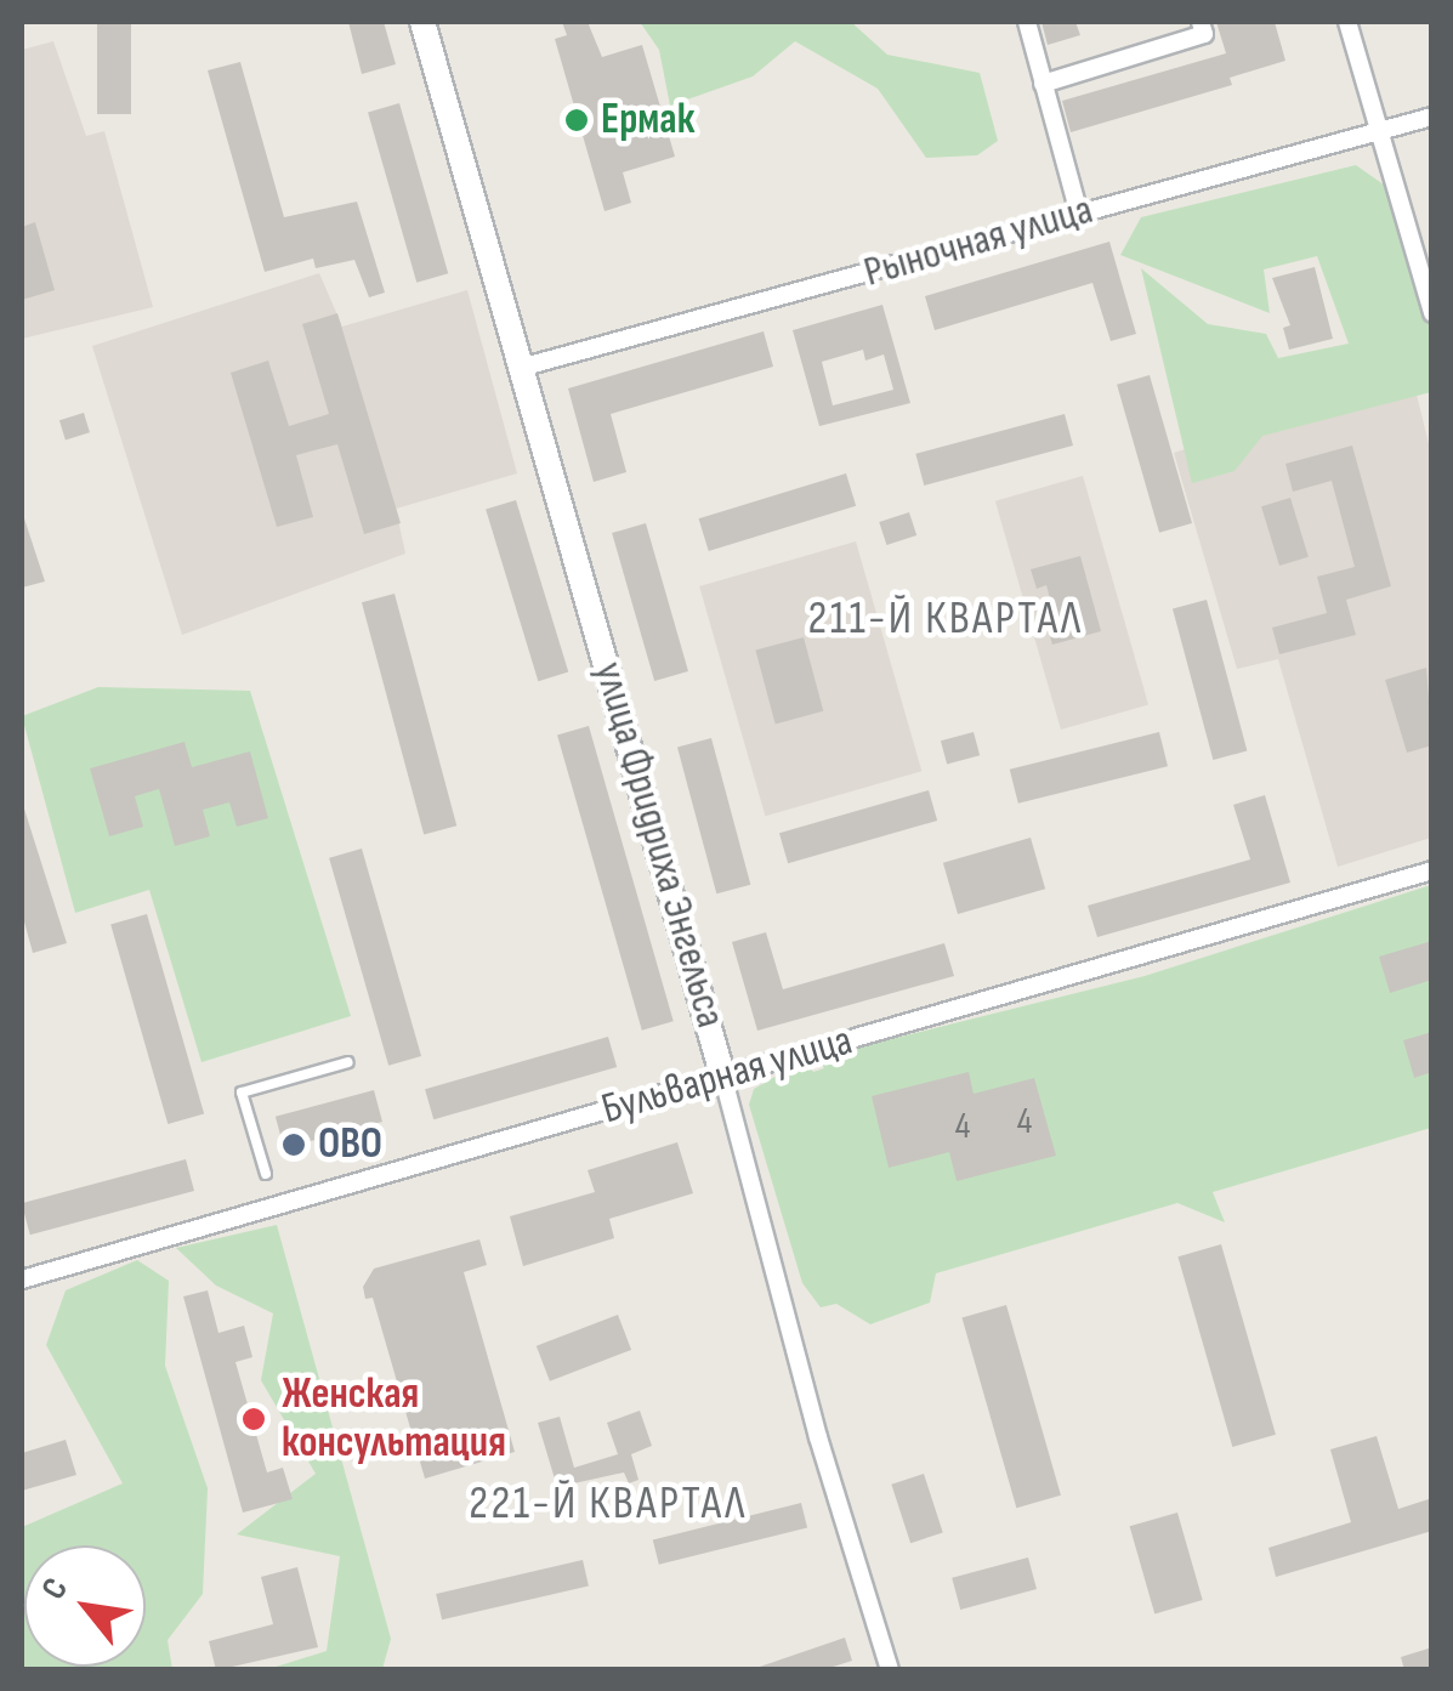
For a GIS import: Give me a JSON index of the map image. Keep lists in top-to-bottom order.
{
  "streets": {
    "street": ["Рыночная улица", "улица Фридриха Энгельса", "Бульварная улица"]
  },
  "crossings": [
    ["Рыночная улица", "улица Фридриха Энгельса"],
    ["улица Фридриха Энгельса", "Бульварная улица"]
  ],
  "districts": ["211-Й КВАРТАЛ", "221-Й КВАРТАЛ"],
  "places": ["Ермак", "ОВО", "Женская консультация"],
  "house_numbers": ["4", "4"],
  "north": "top left"
}
